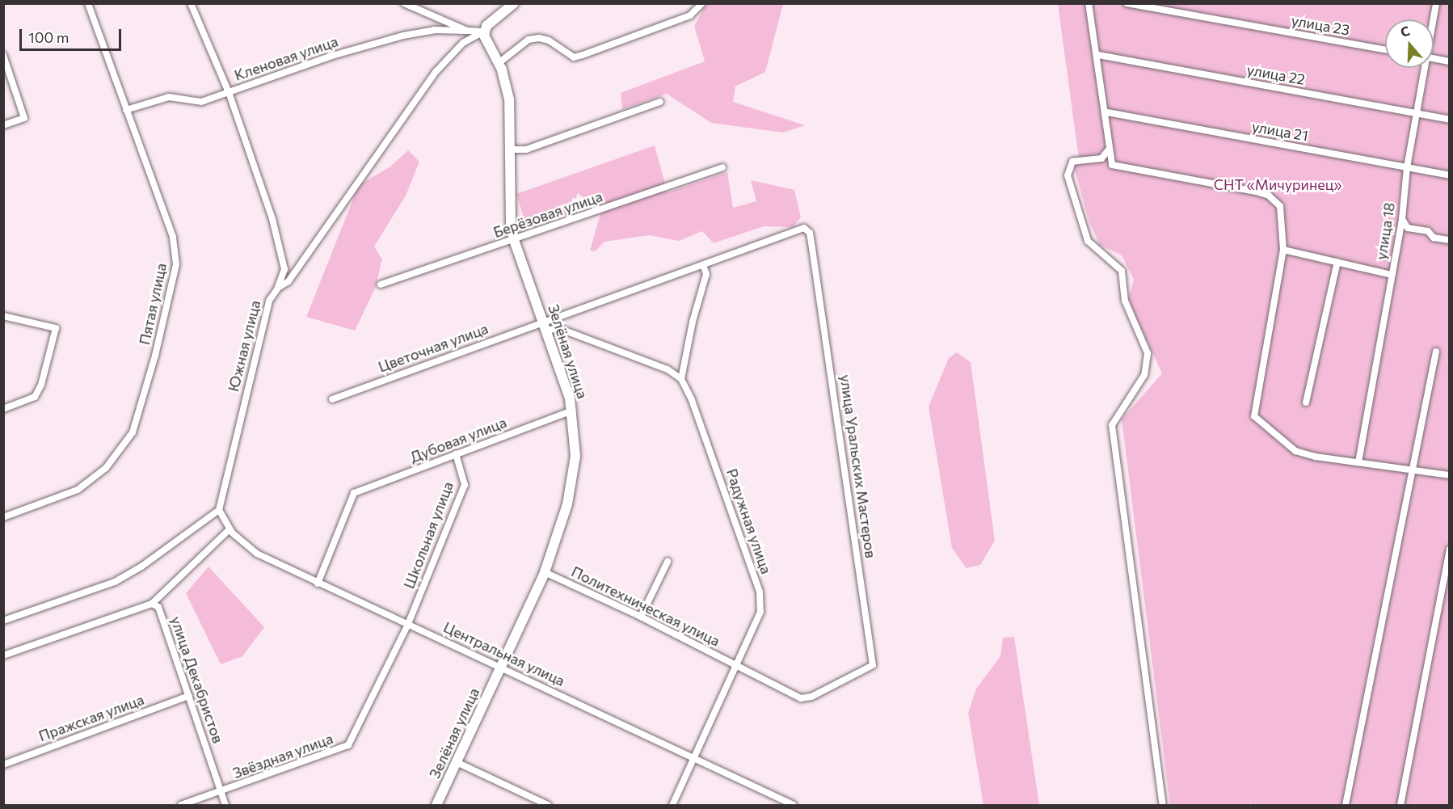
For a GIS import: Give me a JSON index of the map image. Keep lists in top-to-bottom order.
{
  "streets": {
    "street": [
      "улица 23",
      "Кленовая улица",
      "улица 22",
      "улица 21",
      "Берёзовая улица",
      "улица 18",
      "Пятая улица",
      "Южная улица",
      "Цветочная улица",
      "Зелёная улица",
      "Дубовая улица",
      "улица Уральских Мастеров",
      "Радужная улица",
      "Школьная улица",
      "Политехническая улица",
      "Центральная улица",
      "улица Декабристов",
      "Пражская улица",
      "Звёздная улица"
    ]
  },
  "crossings": [
    ["Кленовая улица", "Южная улица"],
    ["улица 22", "улица 18"],
    ["улица 21", "улица 18"],
    ["Берёзовая улица", "Зелёная улица"],
    ["Южная улица", "Зелёная улица"],
    ["Южная улица", "Центральная улица"],
    ["Цветочная улица", "Зелёная улица"],
    ["Цветочная улица", "улица Уральских Мастеров"],
    ["Зелёная улица", "Дубовая улица"],
    ["Зелёная улица", "Политехническая улица"],
    ["Зелёная улица", "Центральная улица"],
    ["Дубовая улица", "Школьная улица"],
    ["Дубовая улица", "Центральная улица"],
    ["улица Уральских Мастеров", "Радужная улица"],
    ["улица Уральских Мастеров", "Политехническая улица"],
    ["Радужная улица", "Политехническая улица"],
    ["Радужная улица", "Центральная улица"],
    ["Школьная улица", "Центральная улица"],
    ["Школьная улица", "Звёздная улица"],
    ["Центральная улица", "Звёздная улица"],
    ["улица Декабристов", "Пражская улица"],
    ["улица Декабристов", "Звёздная улица"]
  ],
  "parks": ["СНТ «Мичуринец»"],
  "scale_bar": "100 m",
  "north": "top"
}
